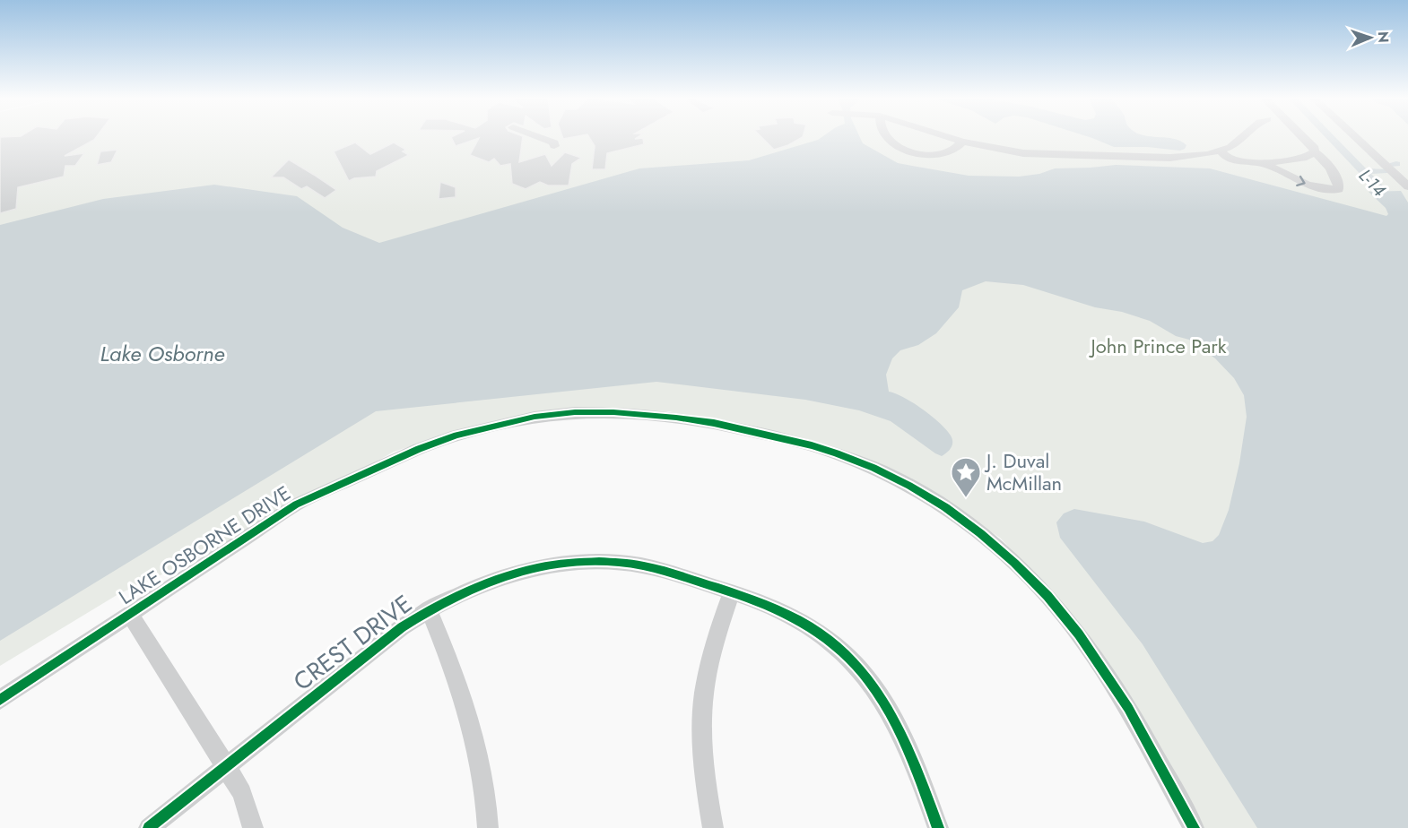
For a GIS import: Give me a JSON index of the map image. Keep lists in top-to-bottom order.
{
  "streets": {
    "street": ["LAKE OSBORNE DRIVE", "CREST DRIVE"]
  },
  "water": ["L-14", "Lake Osborne"],
  "parks": ["John Prince Park"],
  "places": {
    "place": ["J. Duval McMillan"]
  },
  "north": "right"
}
